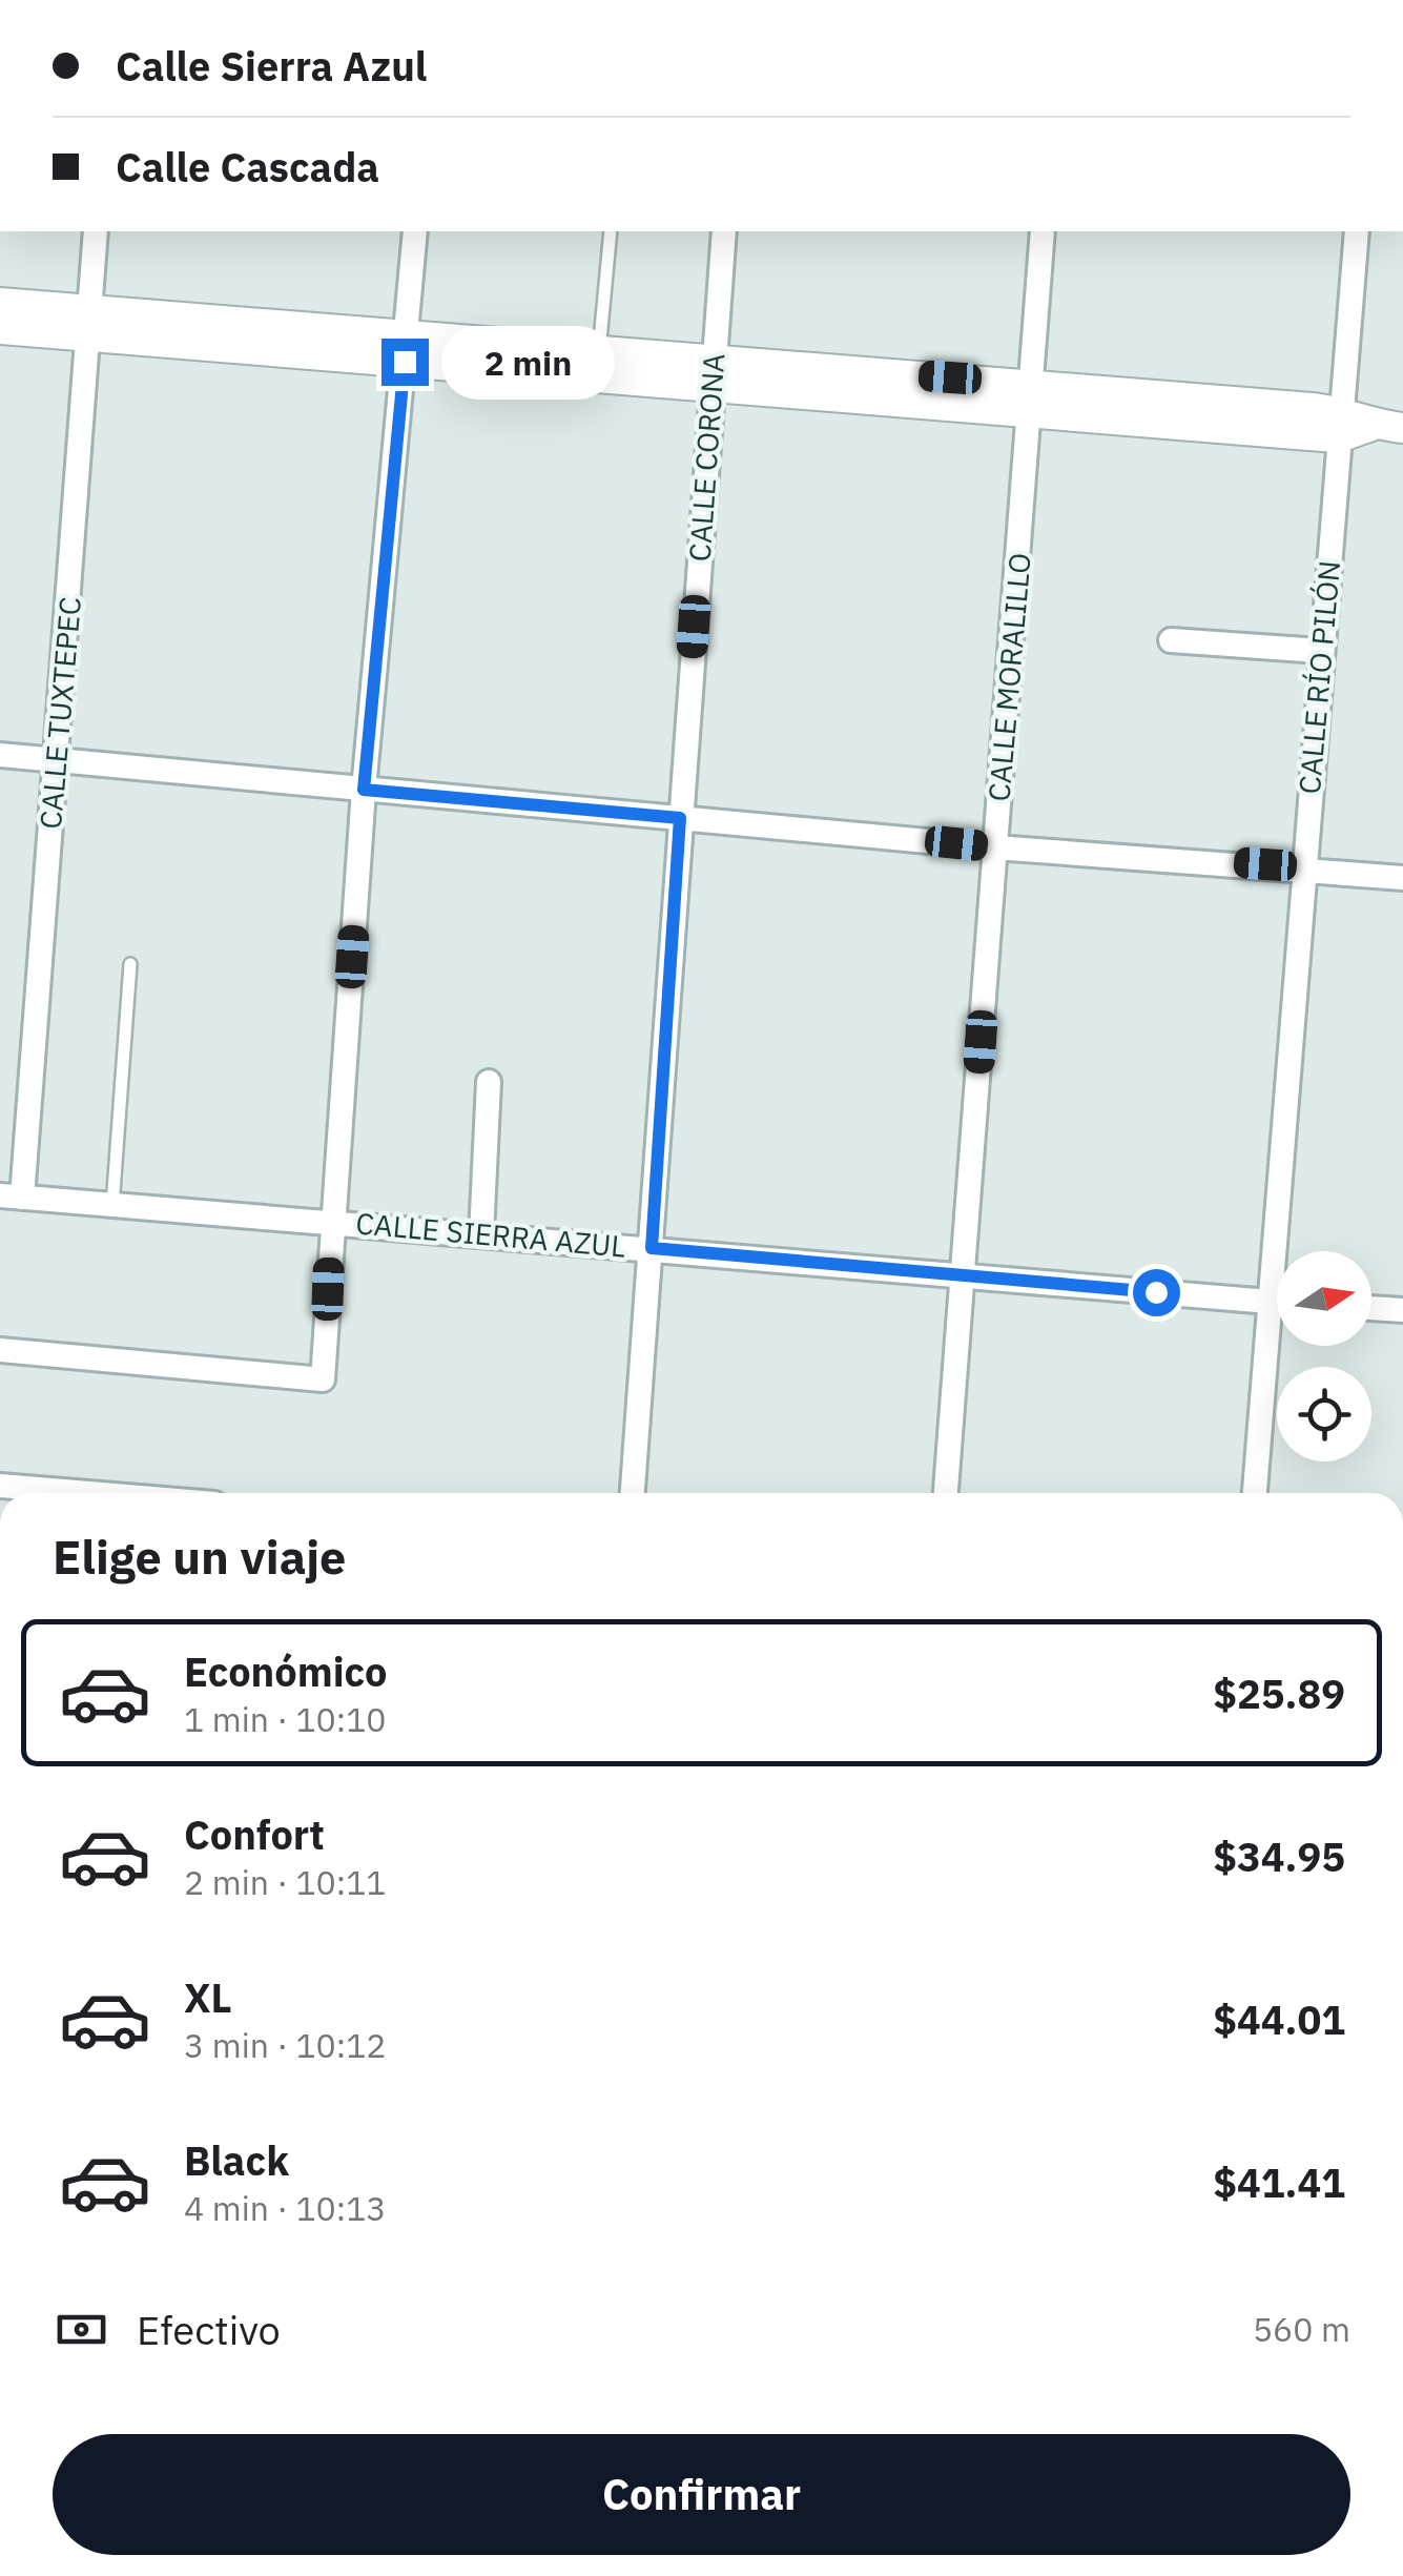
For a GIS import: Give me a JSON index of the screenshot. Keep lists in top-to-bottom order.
{
  "streets": {
    "street": [
      "CALLE CORONA",
      "CALLE MORALILLO",
      "CALLE RÍO PILÓN",
      "CALLE TUXTEPEC",
      "CALLE SIERRA AZUL"
    ]
  },
  "crossings": [
    ["CALLE CORONA", "CALLE SIERRA AZUL"],
    ["CALLE MORALILLO", "CALLE SIERRA AZUL"],
    ["CALLE TUXTEPEC", "CALLE SIERRA AZUL"]
  ],
  "north": "right",
  "page": {
    "banner": ["Calle Sierra Azul", "Calle Cascada"],
    "bubble": "2 min",
    "heading": "Elige un viaje",
    "list": [
      {
        "name": "Económico",
        "note": "1 min · 10:10",
        "value": "$25.89"
      },
      {
        "name": "Confort",
        "note": "2 min · 10:11",
        "value": "$34.95"
      },
      {
        "name": "XL",
        "note": "3 min · 10:12",
        "value": "$44.01"
      },
      {
        "name": "Black",
        "note": "4 min · 10:13",
        "value": "$41.41"
      }
    ],
    "pay": ["Efectivo", "560 m"],
    "buttons": "Confirmar"
  }
}
